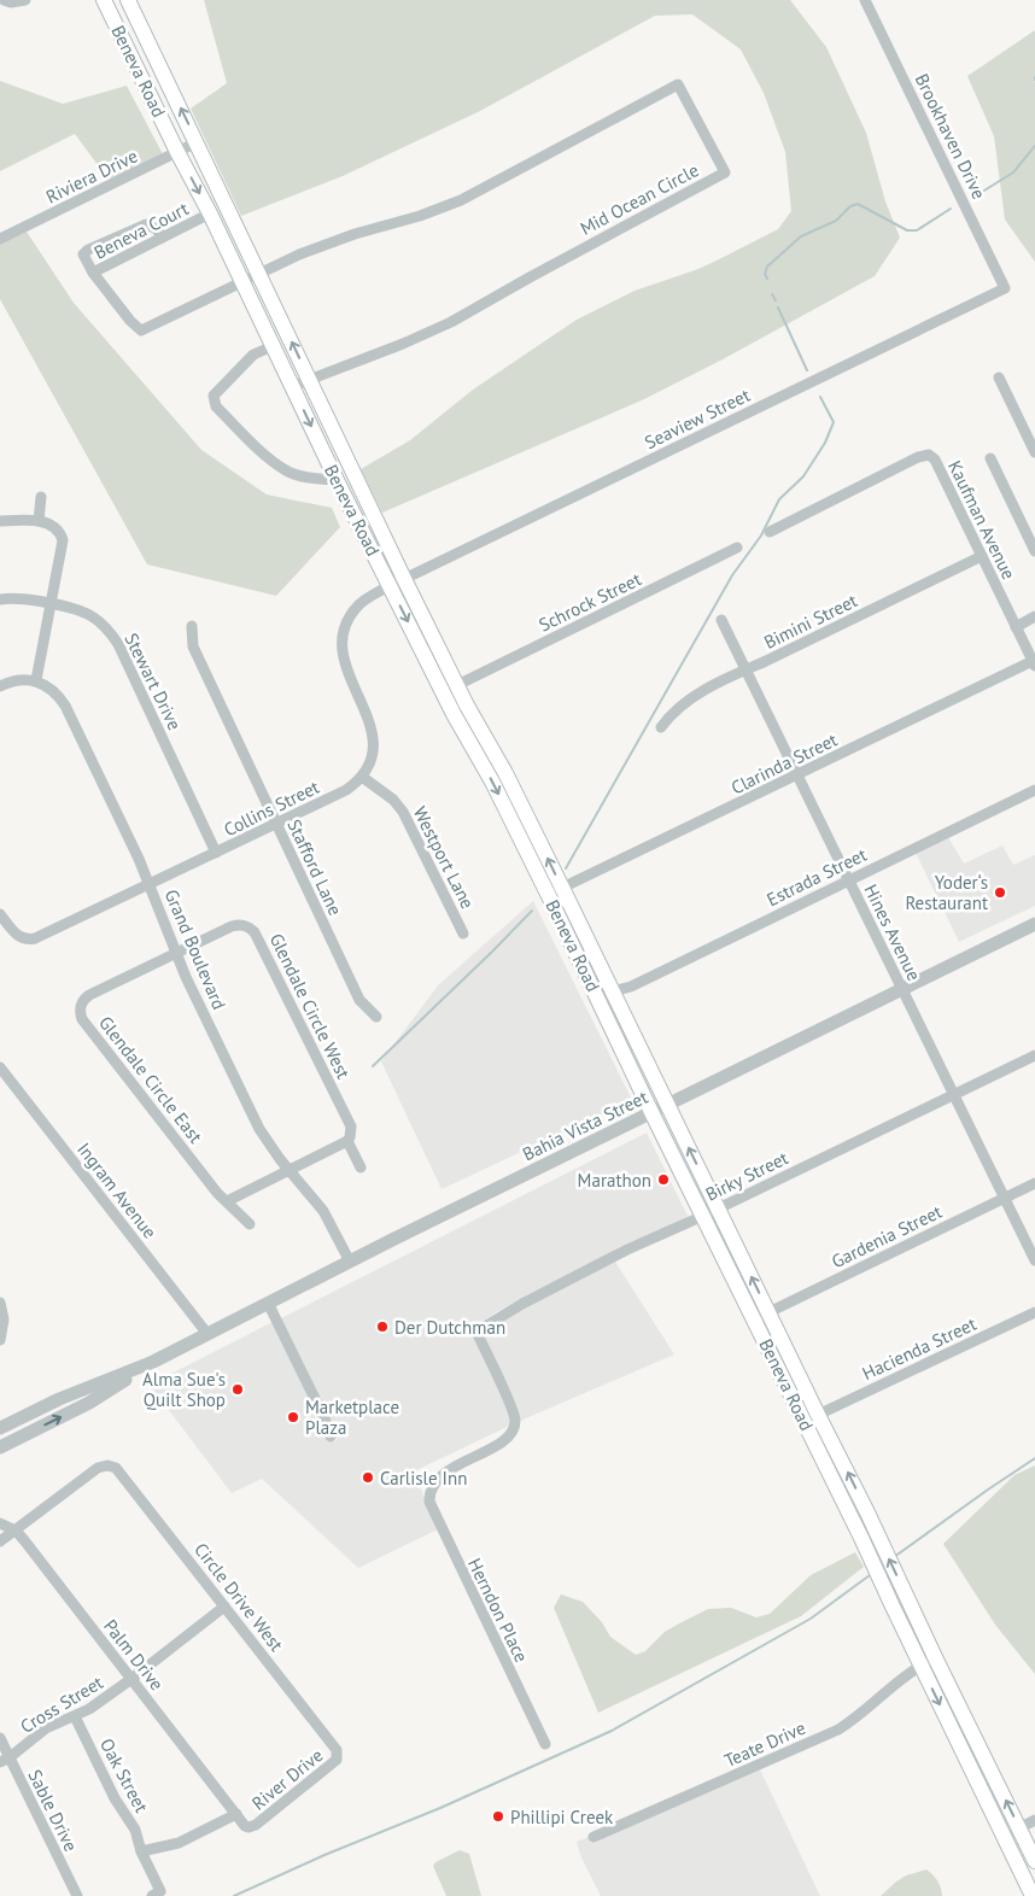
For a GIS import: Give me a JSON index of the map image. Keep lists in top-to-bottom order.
{
  "streets": {
    "main road": ["Beneva Road"],
    "street": [
      "Brookhaven Drive",
      "Riviera Drive",
      "Mid Ocean Circle",
      "Beneva Court",
      "Seaview Street",
      "Kaufman Avenue",
      "Schrock Street",
      "Bimini Street",
      "Stewart Drive",
      "Clarinda Street",
      "Collins Street",
      "Westport Lane",
      "Stafford Lane",
      "Estrada Street",
      "Hines Avenue",
      "Grand Boulevard",
      "Glendale Circle West",
      "Glendale Circle East",
      "Bahia Vista Street",
      "Birky Street",
      "Ingram Avenue",
      "Gardenia Street",
      "Hacienda Street",
      "Circle Drive West",
      "Herndon Place",
      "Palm Drive",
      "Cross Street",
      "Teate Drive",
      "Oak Street",
      "River Drive",
      "Sable Drive"
    ]
  },
  "crossings": [
    ["Beneva Road", "Riviera Drive"],
    ["Beneva Road", "Mid Ocean Circle"],
    ["Beneva Road", "Beneva Court"],
    ["Beneva Road", "Seaview Street"],
    ["Beneva Road", "Schrock Street"],
    ["Beneva Road", "Clarinda Street"],
    ["Beneva Road", "Estrada Street"],
    ["Beneva Road", "Bahia Vista Street"],
    ["Beneva Road", "Birky Street"],
    ["Beneva Road", "Gardenia Street"],
    ["Beneva Road", "Hacienda Street"],
    ["Beneva Road", "Teate Drive"],
    ["Brookhaven Drive", "Seaview Street"],
    ["Kaufman Avenue", "Bimini Street"],
    ["Kaufman Avenue", "Clarinda Street"],
    ["Bimini Street", "Hines Avenue"],
    ["Stewart Drive", "Collins Street"],
    ["Clarinda Street", "Hines Avenue"],
    ["Collins Street", "Westport Lane"],
    ["Collins Street", "Stafford Lane"],
    ["Collins Street", "Grand Boulevard"],
    ["Estrada Street", "Hines Avenue"],
    ["Hines Avenue", "Bahia Vista Street"],
    ["Hines Avenue", "Birky Street"],
    ["Hines Avenue", "Gardenia Street"],
    ["Grand Boulevard", "Glendale Circle West"],
    ["Grand Boulevard", "Glendale Circle East"],
    ["Grand Boulevard", "Bahia Vista Street"],
    ["Glendale Circle West", "Glendale Circle East"],
    ["Bahia Vista Street", "Ingram Avenue"],
    ["Birky Street", "Herndon Place"],
    ["Circle Drive West", "Palm Drive"],
    ["Circle Drive West", "Cross Street"],
    ["Circle Drive West", "River Drive"],
    ["Palm Drive", "Cross Street"],
    ["Palm Drive", "River Drive"],
    ["Cross Street", "Oak Street"],
    ["Cross Street", "Sable Drive"],
    ["Oak Street", "River Drive"]
  ],
  "places": [
    "Yoder‘s Restaurant",
    "Marathon",
    "Der Dutchman",
    "Alma Sue's Quilt Shop",
    "Marketplace Plaza",
    "Carlisle Inn",
    "Phillipi Creek"
  ]
}
